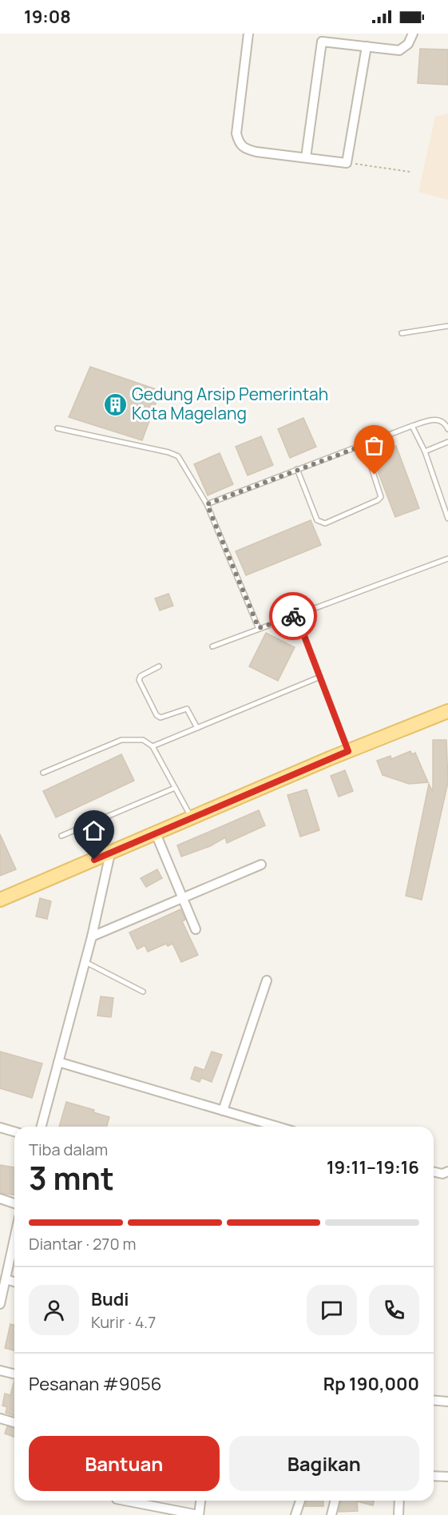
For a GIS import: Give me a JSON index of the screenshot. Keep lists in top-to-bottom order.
{
  "places": {
    "building": ["Gedung Arsip Pemerintah Kota Magelang"]
  },
  "page": {
    "status": "19:08",
    "heading": ["3 mnt", "Tiba dalam", "19:11–19:16"],
    "panel": [
      "Budi",
      "Kurir · 4.7",
      "Pesanan #9056",
      "Rp 190,000"
    ],
    "bar": "Diantar · 270 m",
    "buttons": ["Bantuan", "Bagikan"]
  }
}
